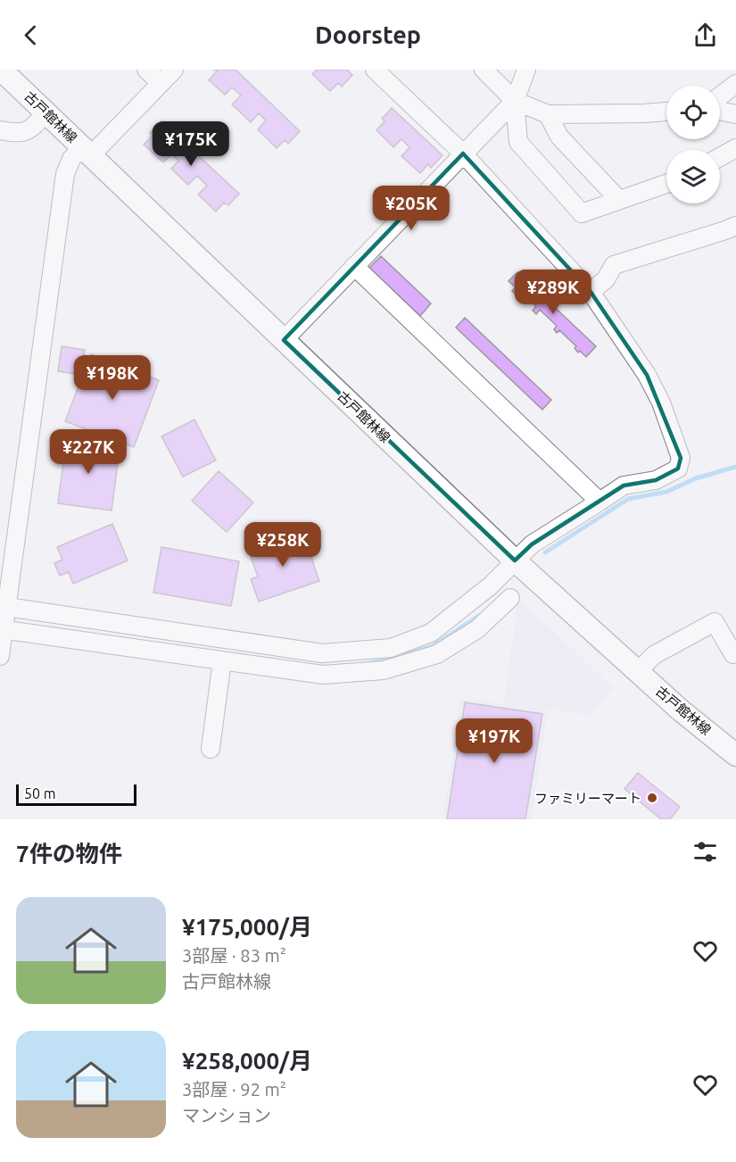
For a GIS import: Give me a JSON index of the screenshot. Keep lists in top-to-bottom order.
{
  "streets": {
    "main road": ["古戸館林線"]
  },
  "places": ["ファミリーマート"],
  "scale_bar": "50 m",
  "page": {
    "header": "Doorstep",
    "price": [
      "¥175K",
      "¥205K",
      "¥289K",
      "¥198K",
      "¥227K",
      "¥258K",
      "¥197K"
    ],
    "scale": "50 m",
    "heading": "7件の物件",
    "list": [
      {
        "name": "¥175,000/月",
        "note": "3部屋 · 83 m² · 古戸館林線"
      },
      {
        "name": "¥258,000/月",
        "note": "3部屋 · 92 m² · マンション"
      }
    ]
  }
}
